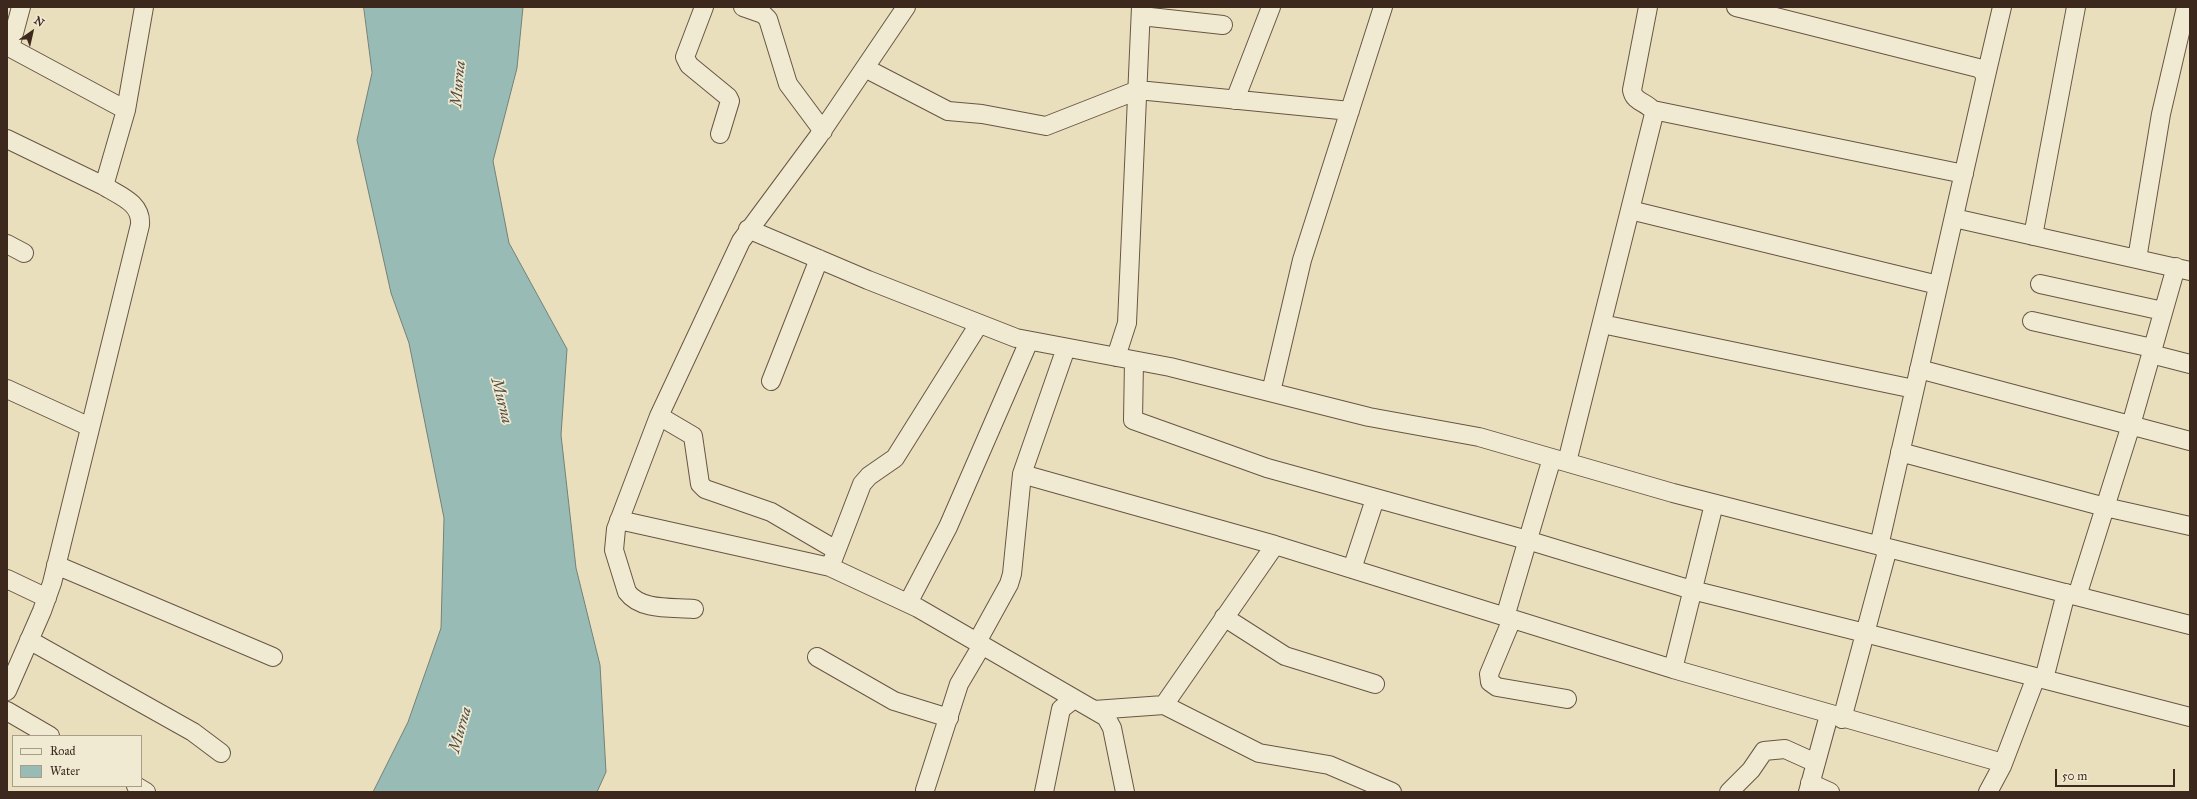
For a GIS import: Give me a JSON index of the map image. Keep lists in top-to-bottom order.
{
  "water": ["Murna"],
  "legend": ["Road", "Water"],
  "scale_bar": "50 m",
  "north": "top right"
}
